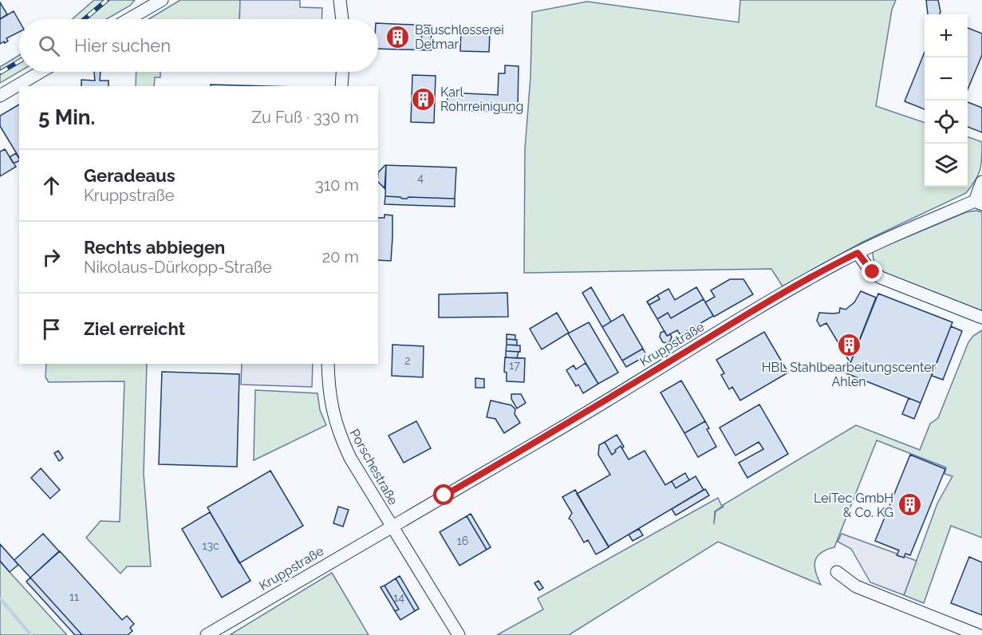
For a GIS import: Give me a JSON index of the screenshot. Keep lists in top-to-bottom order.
{
  "streets": {
    "street": ["Kruppstraße", "Porschestraße"]
  },
  "crossings": [
    ["Kruppstraße", "Porschestraße"]
  ],
  "places": {
    "building": [
      "Bauschlosserei Detmar",
      "Karl Rohrreinigung",
      "HBL Stahlbearbeitungscenter Ahlen",
      "LeiTec GmbH & Co. KG"
    ]
  },
  "house_numbers": [
    "4",
    "2",
    "17",
    "16",
    "13c",
    "11",
    "14"
  ],
  "page": {
    "map_buttons": ["+", "−"],
    "search": "Hier suchen",
    "heading": ["5 Min.", "Zu Fuß · 330 m"],
    "list": [
      ["Geradeaus", "Kruppstraße", "310 m"],
      ["Rechts abbiegen", "Nikolaus-Dürkopp-Straße", "20 m"],
      "Ziel erreicht"
    ]
  }
}
